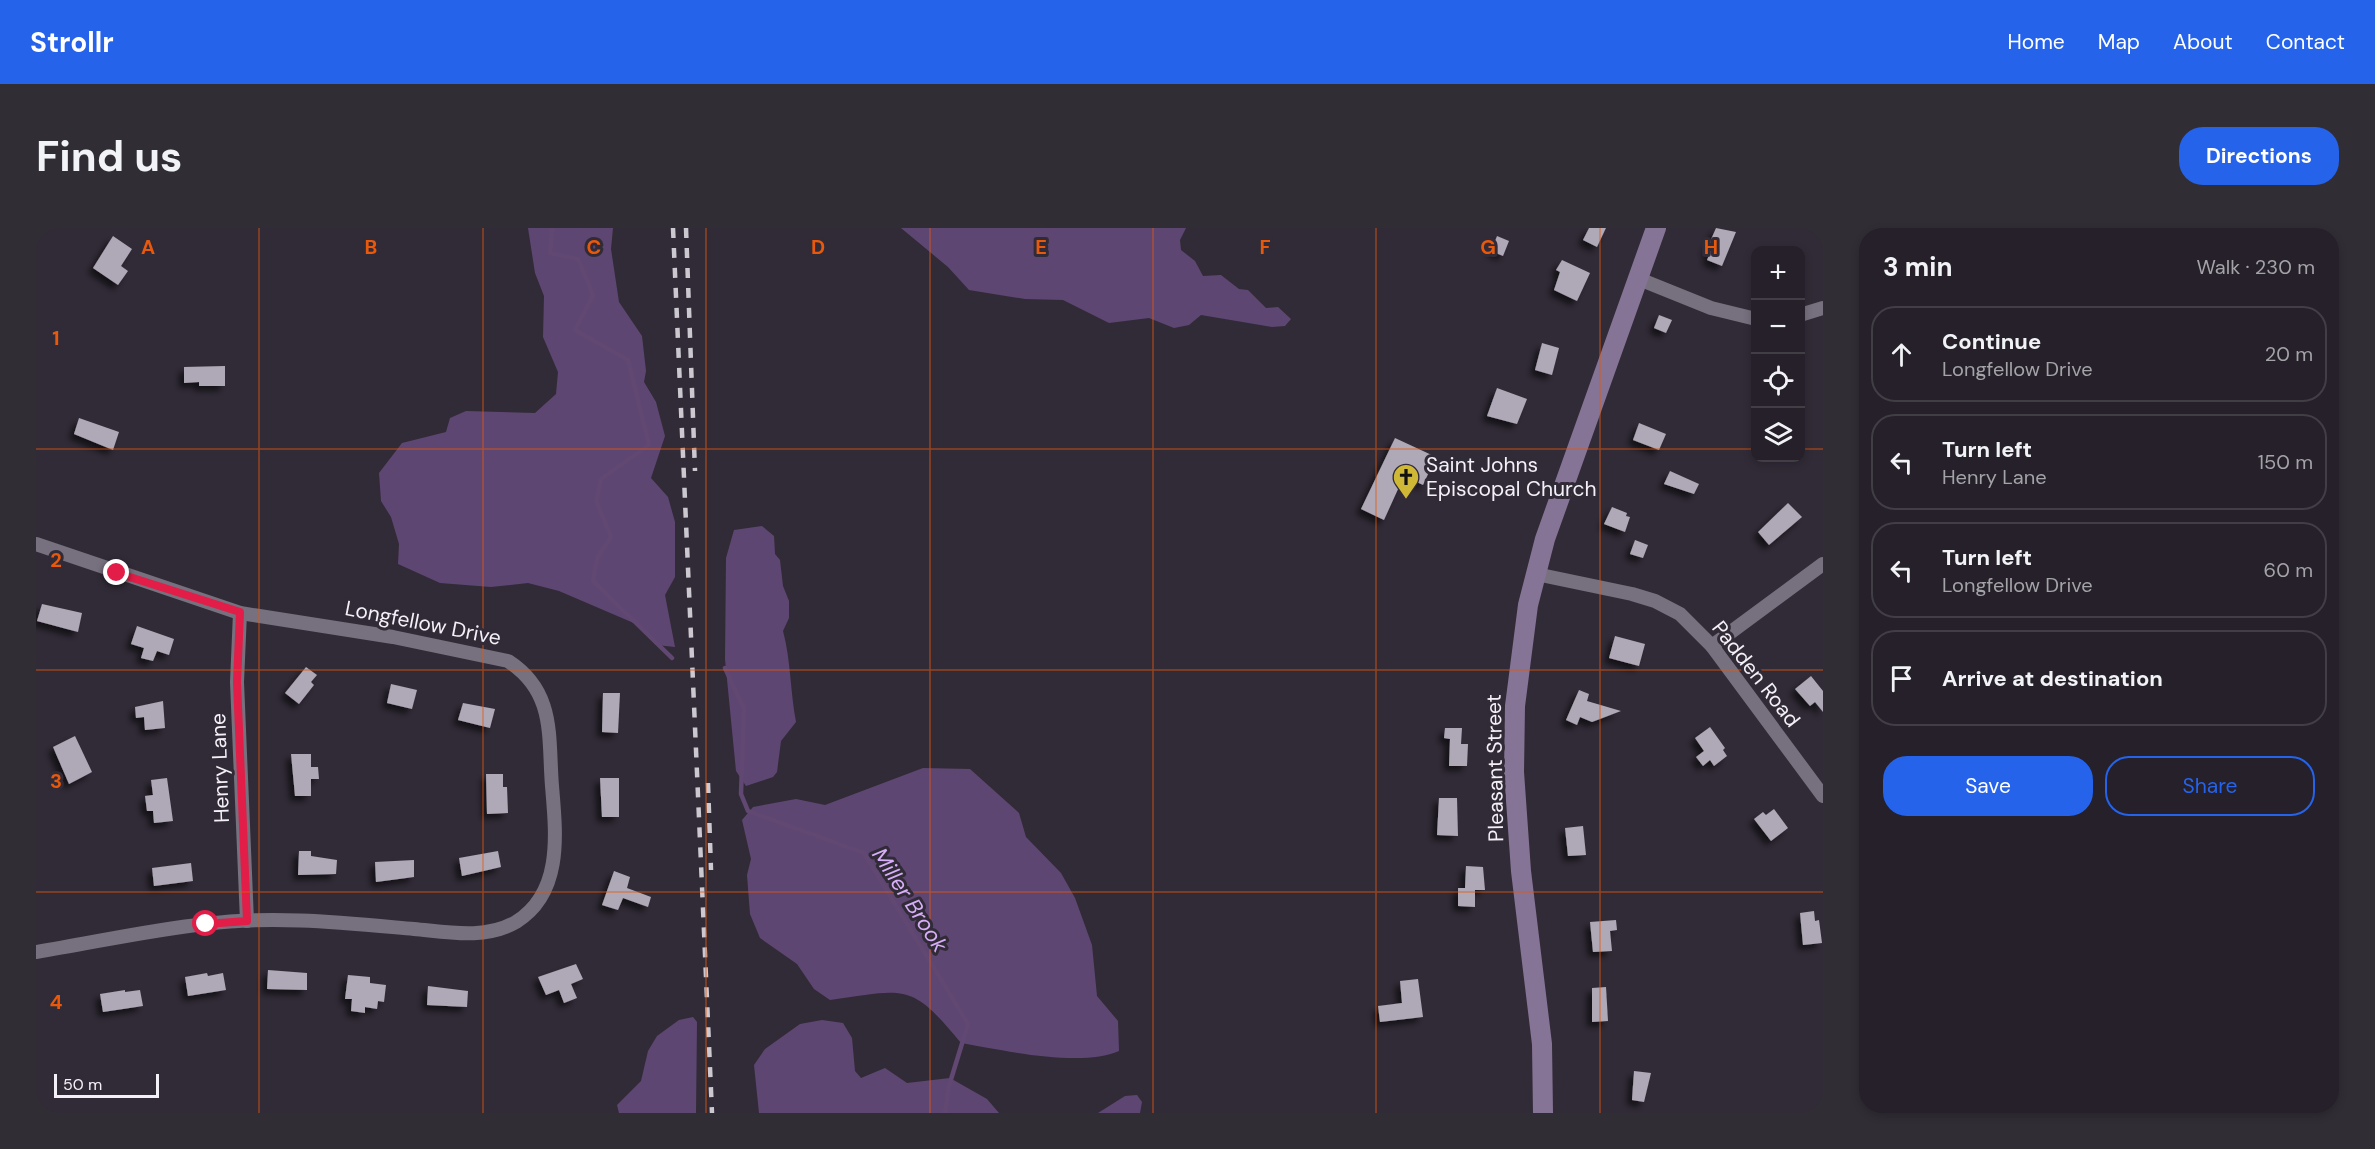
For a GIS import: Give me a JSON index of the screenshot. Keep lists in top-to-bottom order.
{
  "streets": {
    "street": [
      "Longfellow Drive",
      "Padden Road",
      "Henry Lane",
      "Pleasant Street"
    ]
  },
  "crossings": [
    ["Longfellow Drive", "Henry Lane"],
    ["Padden Road", "Pleasant Street"]
  ],
  "water": ["Miller Brook"],
  "places": {
    "church": ["Saint Johns Episcopal Church"]
  },
  "scale_bar": "50 m",
  "page": {
    "header": "Strollr",
    "nav": [
      "Home",
      "Map",
      "About",
      "Contact"
    ],
    "buttons": [
      "Directions",
      ["Save", "Share"]
    ],
    "title": "Find us",
    "heading": ["3 min", "Walk · 230 m"],
    "map_buttons": ["+", "−"],
    "list": [
      ["Continue", "Longfellow Drive", "20 m"],
      ["Turn left", "Henry Lane", "150 m"],
      ["Turn left", "Longfellow Drive", "60 m"],
      "Arrive at destination"
    ],
    "scale": "50 m"
  },
  "grid": {
    "columns": [
      "A",
      "B",
      "C",
      "D",
      "E",
      "F",
      "G",
      "H"
    ],
    "rows": [
      "1",
      "2",
      "3",
      "4"
    ]
  }
}
